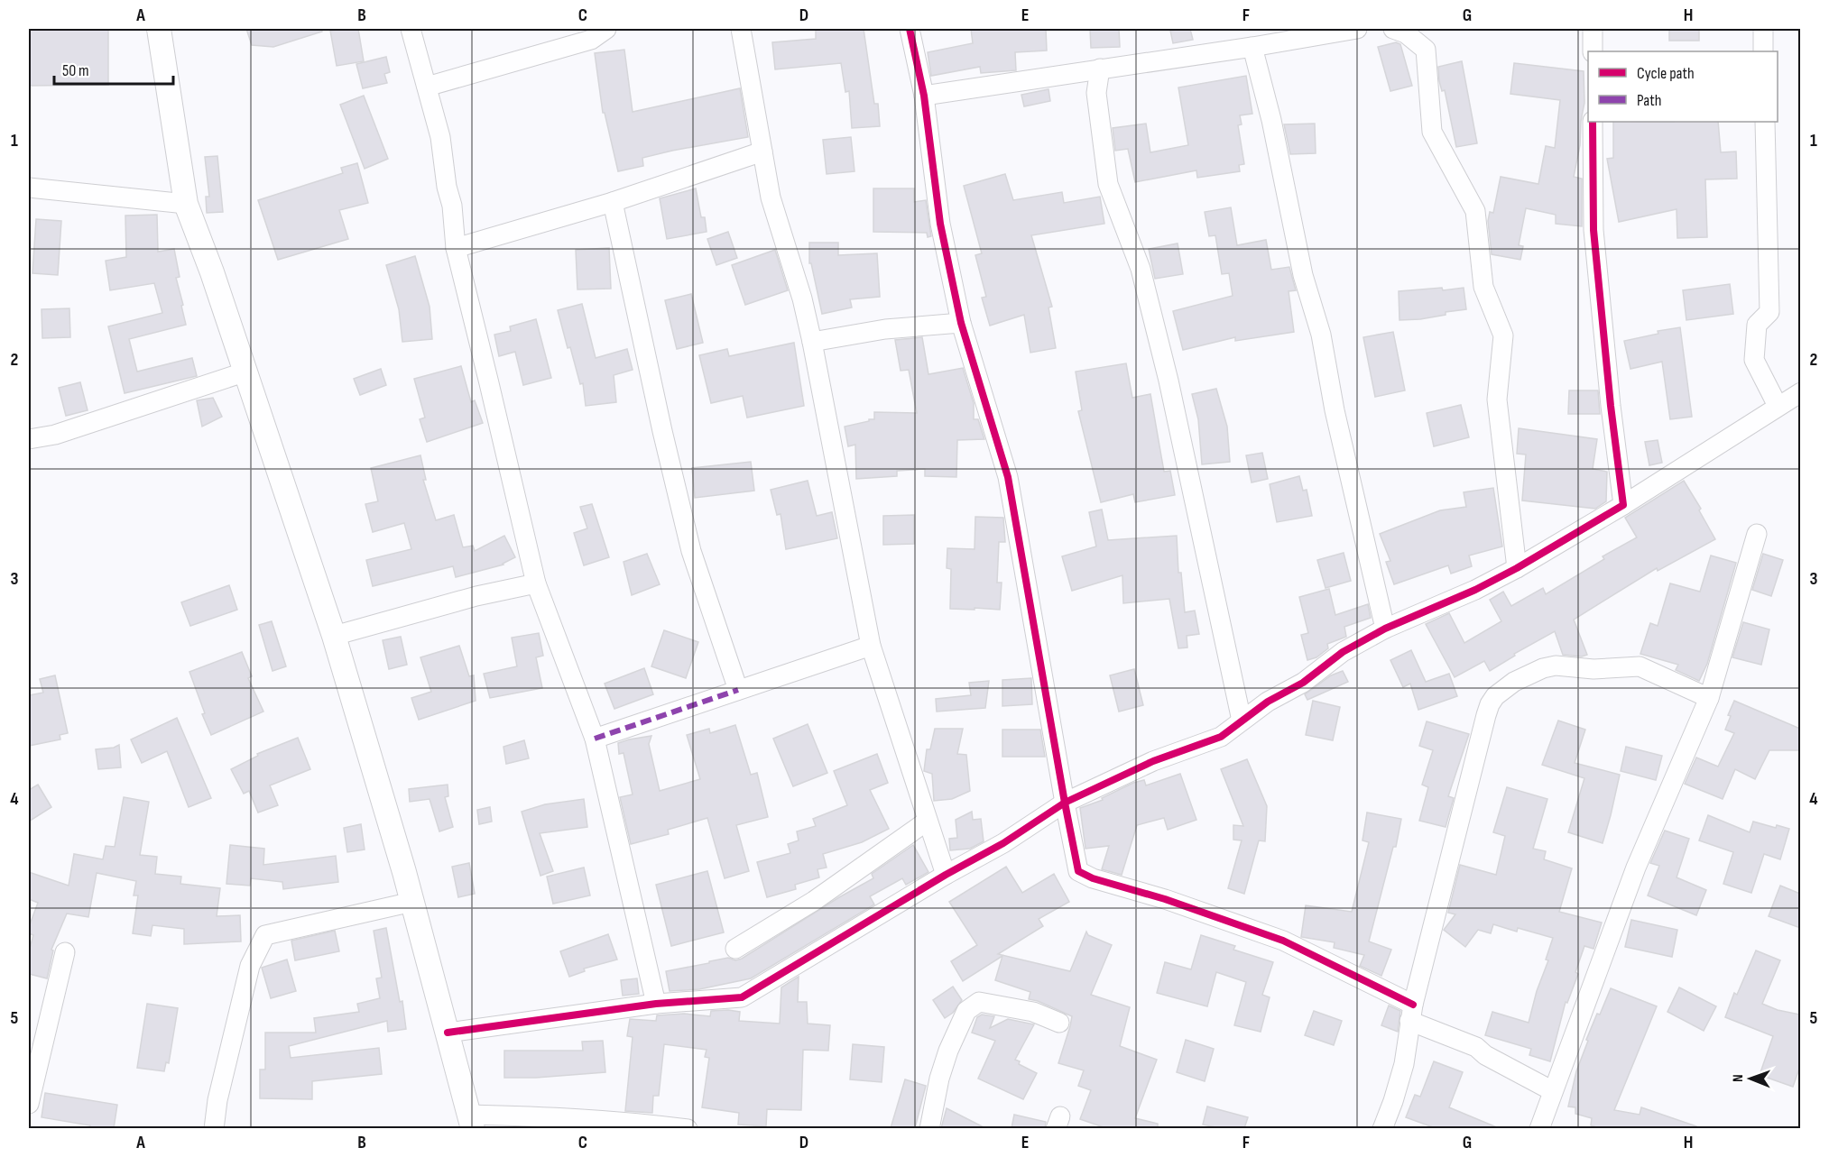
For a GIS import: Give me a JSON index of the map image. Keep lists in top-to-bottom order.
{
  "legend": ["Cycle path", "Path"],
  "scale_bar": "50 m",
  "north": "left",
  "grid": {
    "columns": [
      "A",
      "B",
      "C",
      "D",
      "E",
      "F",
      "G",
      "H"
    ],
    "rows": [
      "1",
      "2",
      "3",
      "4",
      "5"
    ]
  }
}
